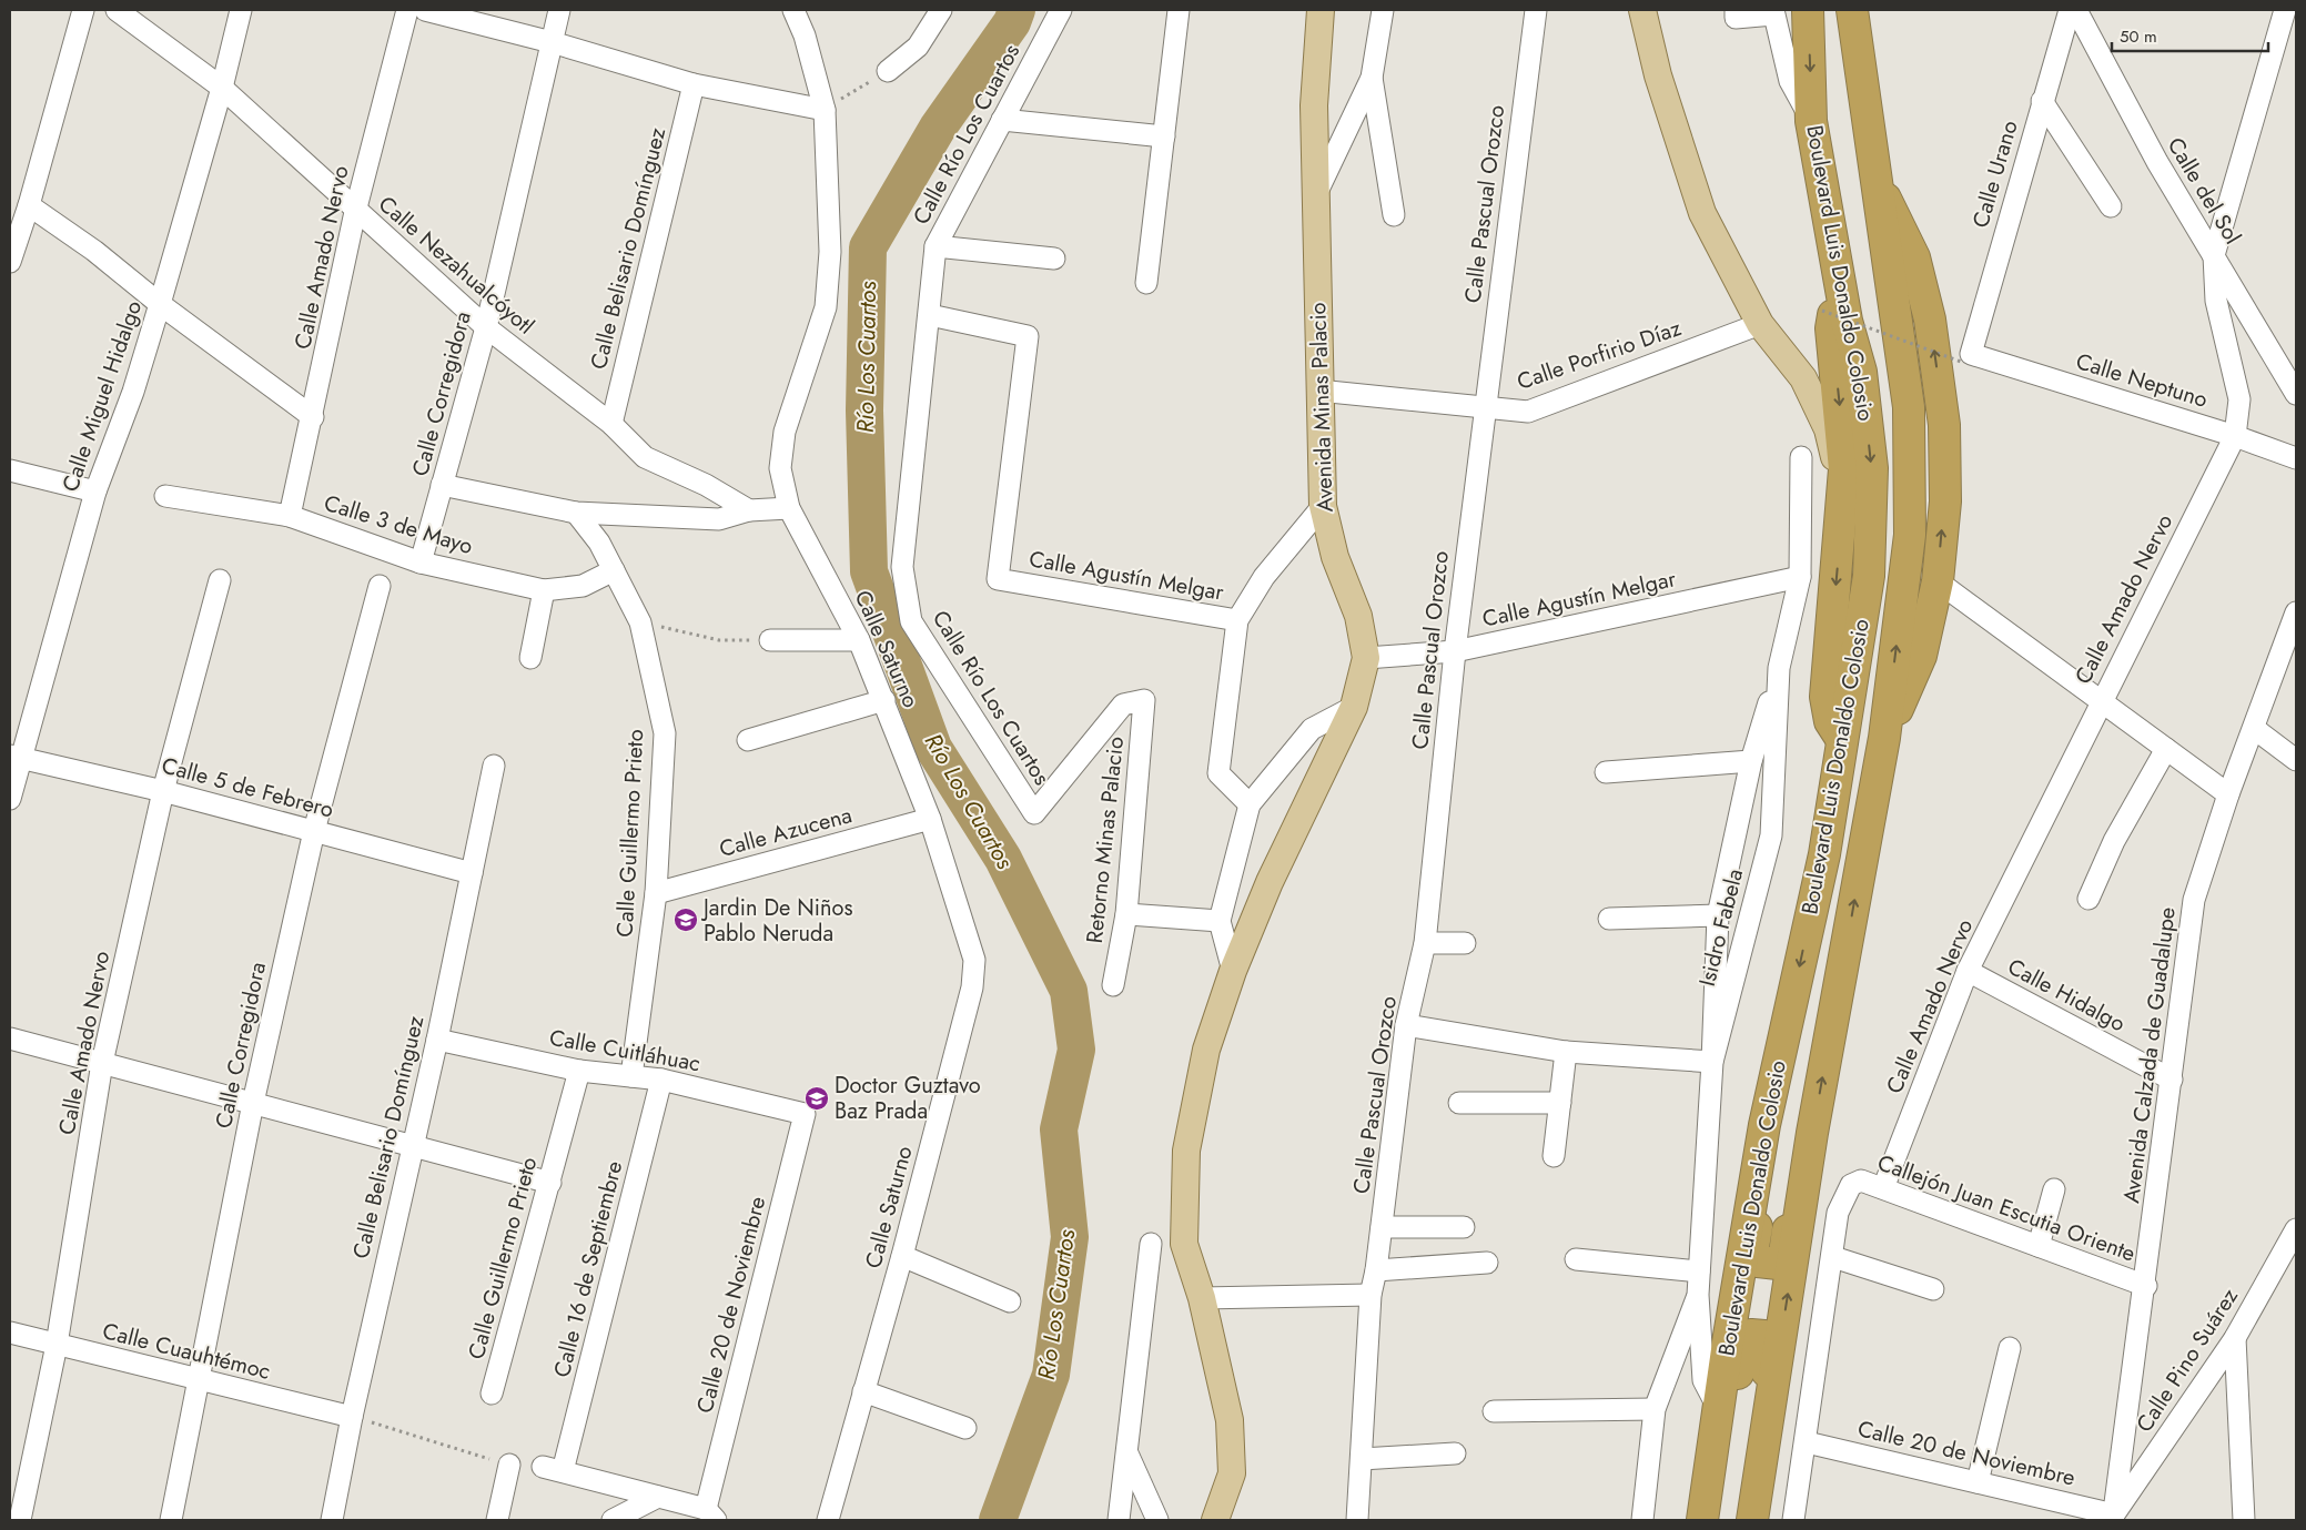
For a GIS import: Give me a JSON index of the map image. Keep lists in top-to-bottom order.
{
  "streets": {
    "highway": ["Boulevard Luis Donaldo Colosio"],
    "main road": ["Avenida Minas Palacio"],
    "street": [
      "Calle Río Los Cuartos",
      "Calle Urano",
      "Calle del Sol",
      "Calle Pascual Orozco",
      "Calle Belisario Domínguez",
      "Calle Amado Nervo",
      "Calle Nezahualcóyotl",
      "Calle Porfirio Díaz",
      "Calle Neptuno",
      "Calle Corregidora",
      "Calle Miguel Hidalgo",
      "Calle 3 de Mayo",
      "Calle Agustín Melgar",
      "Calle Saturno",
      "Calle 5 de Febrero",
      "Calle Azucena",
      "Calle Guillermo Prieto",
      "Retorno Minas Palacio",
      "Isidro Fabela",
      "Calle Hidalgo",
      "Calle Cuitláhuac",
      "Avenida Calzada de Guadalupe",
      "Callejón Juan Escutia Oriente",
      "Calle 16 de Septiembre",
      "Calle 20 de Noviembre",
      "Calle Cuauhtémoc",
      "Calle Pino Suárez"
    ]
  },
  "crossings": [
    ["Calle Río Los Cuartos", "Calle Agustín Melgar"],
    ["Calle Río Los Cuartos", "Retorno Minas Palacio"],
    ["Calle Urano", "Calle Neptuno"],
    ["Calle del Sol", "Calle Amado Nervo"],
    ["Calle Pascual Orozco", "Calle Porfirio Díaz"],
    ["Calle Pascual Orozco", "Calle Agustín Melgar"],
    ["Calle Belisario Domínguez", "Calle Nezahualcóyotl"],
    ["Calle Belisario Domínguez", "Calle 5 de Febrero"],
    ["Calle Belisario Domínguez", "Calle Cuitláhuac"],
    ["Calle Belisario Domínguez", "Calle Cuauhtémoc"],
    ["Calle Amado Nervo", "Calle Nezahualcóyotl"],
    ["Calle Amado Nervo", "Calle Neptuno"],
    ["Calle Amado Nervo", "Calle 3 de Mayo"],
    ["Calle Amado Nervo", "Calle 5 de Febrero"],
    ["Calle Amado Nervo", "Calle Hidalgo"],
    ["Calle Amado Nervo", "Callejón Juan Escutia Oriente"],
    ["Calle Amado Nervo", "Calle Cuauhtémoc"],
    ["Calle Nezahualcóyotl", "Calle Corregidora"],
    ["Calle Nezahualcóyotl", "Calle Miguel Hidalgo"],
    ["Boulevard Luis Donaldo Colosio", "Isidro Fabela"],
    ["Calle Porfirio Díaz", "Avenida Minas Palacio"],
    ["Calle Corregidora", "Calle 3 de Mayo"],
    ["Calle Corregidora", "Calle 5 de Febrero"],
    ["Calle Corregidora", "Calle Cuauhtémoc"],
    ["Calle Miguel Hidalgo", "Calle 5 de Febrero"],
    ["Avenida Minas Palacio", "Calle Agustín Melgar"],
    ["Calle 3 de Mayo", "Calle Guillermo Prieto"],
    ["Calle Agustín Melgar", "Isidro Fabela"],
    ["Calle Saturno", "Calle Azucena"],
    ["Calle Azucena", "Calle Guillermo Prieto"],
    ["Calle Guillermo Prieto", "Calle Cuitláhuac"],
    ["Calle Hidalgo", "Avenida Calzada de Guadalupe"],
    ["Calle Cuitláhuac", "Calle 16 de Septiembre"],
    ["Calle Cuitláhuac", "Calle 20 de Noviembre"],
    ["Avenida Calzada de Guadalupe", "Callejón Juan Escutia Oriente"],
    ["Avenida Calzada de Guadalupe", "Calle 20 de Noviembre"],
    ["Avenida Calzada de Guadalupe", "Calle Pino Suárez"],
    ["Calle 20 de Noviembre", "Calle Pino Suárez"]
  ],
  "water": ["Río Los Cuartos"],
  "places": {
    "school or university": ["Jardin De Niños Pablo Neruda", "Doctor Guztavo Baz Prada"]
  },
  "scale_bar": "50 m"
}
